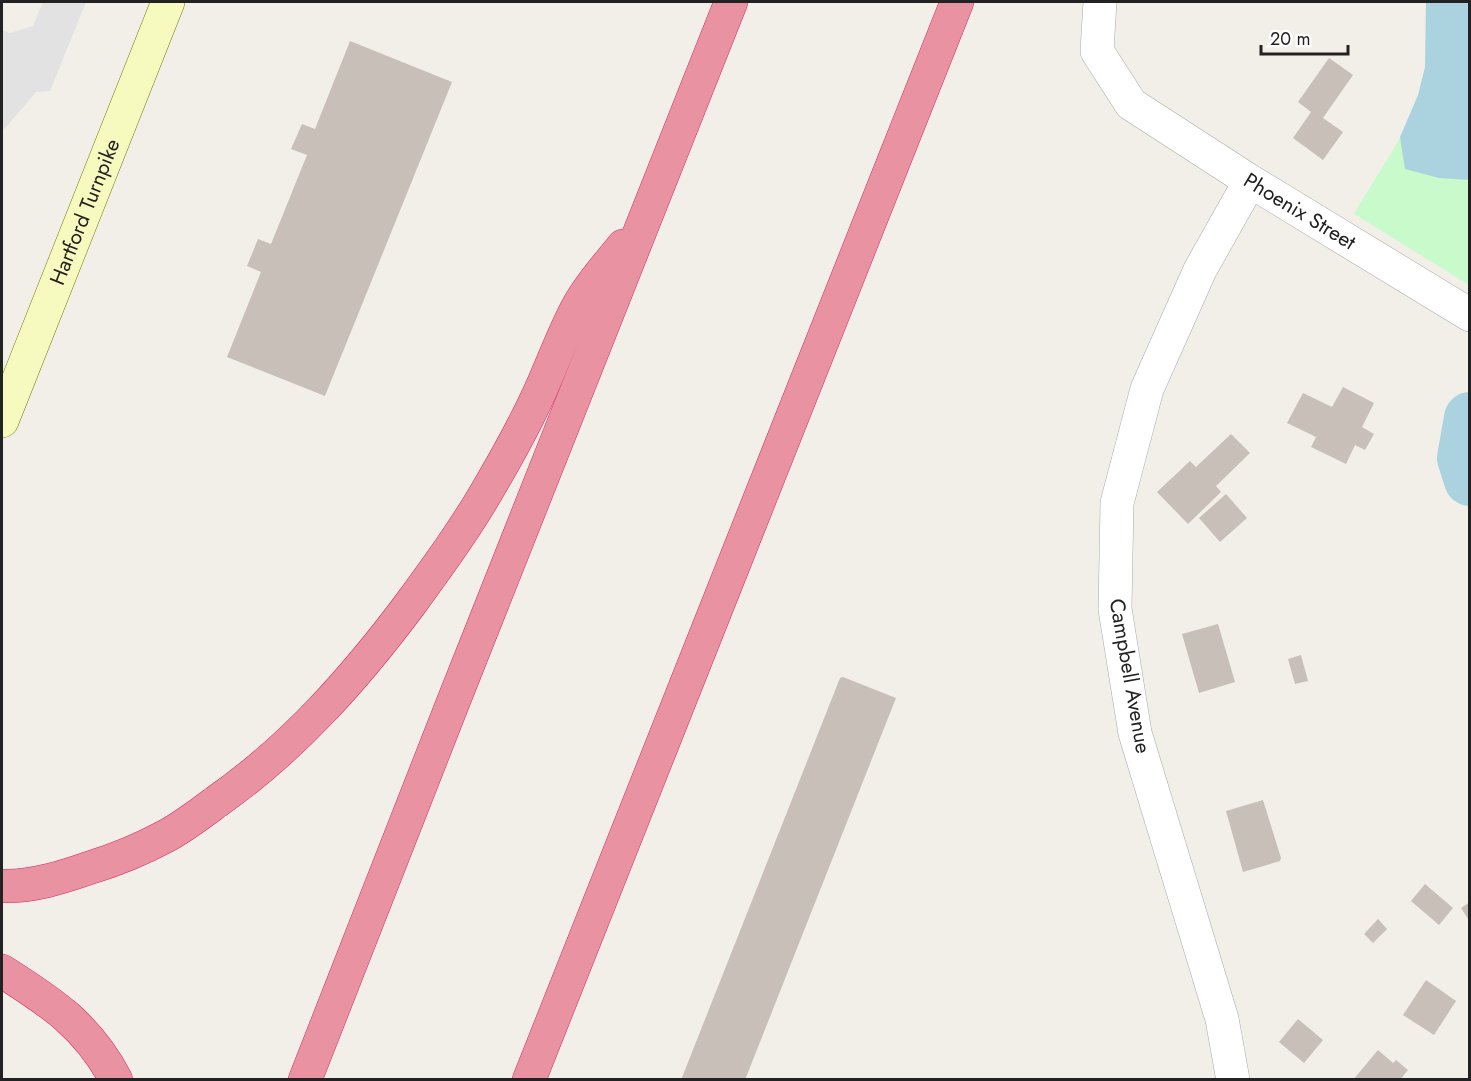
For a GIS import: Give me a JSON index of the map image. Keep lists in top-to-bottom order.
{
  "streets": {
    "main road": ["Hartford Turnpike"],
    "street": ["Phoenix Street", "Campbell Avenue"]
  },
  "crossings": [
    ["Phoenix Street", "Campbell Avenue"]
  ],
  "scale_bar": "20 m"
}
